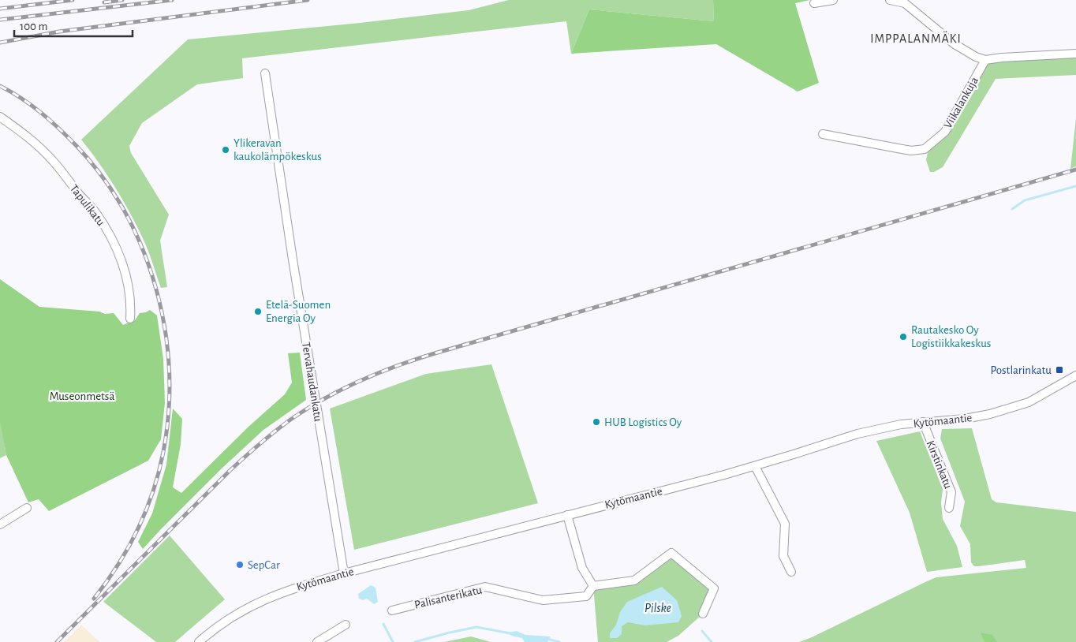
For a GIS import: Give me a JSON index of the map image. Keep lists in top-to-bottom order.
{
  "streets": {
    "street": [
      "Viikalankuja",
      "Tapulikatu",
      "Tervahaudankatu",
      "Kytömaantie",
      "Kirstinkatu",
      "Palisanterikatu"
    ]
  },
  "crossings": [
    ["Tervahaudankatu", "Kytömaantie"],
    ["Kytömaantie", "Kirstinkatu"]
  ],
  "districts": ["IMPPALANMÄKI"],
  "water": ["Pilske"],
  "parks": ["Museonmetsä"],
  "places": {
    "other": [
      "Ylikeravan kaukolämpökeskus",
      "Etelä-Suomen Energia Oy",
      "Rautakesko Oy Logistiikkakeskus",
      "HUB Logistics Oy",
      "SepCar"
    ],
    "transit": ["Postlarinkatu"]
  },
  "scale_bar": "100 m"
}
